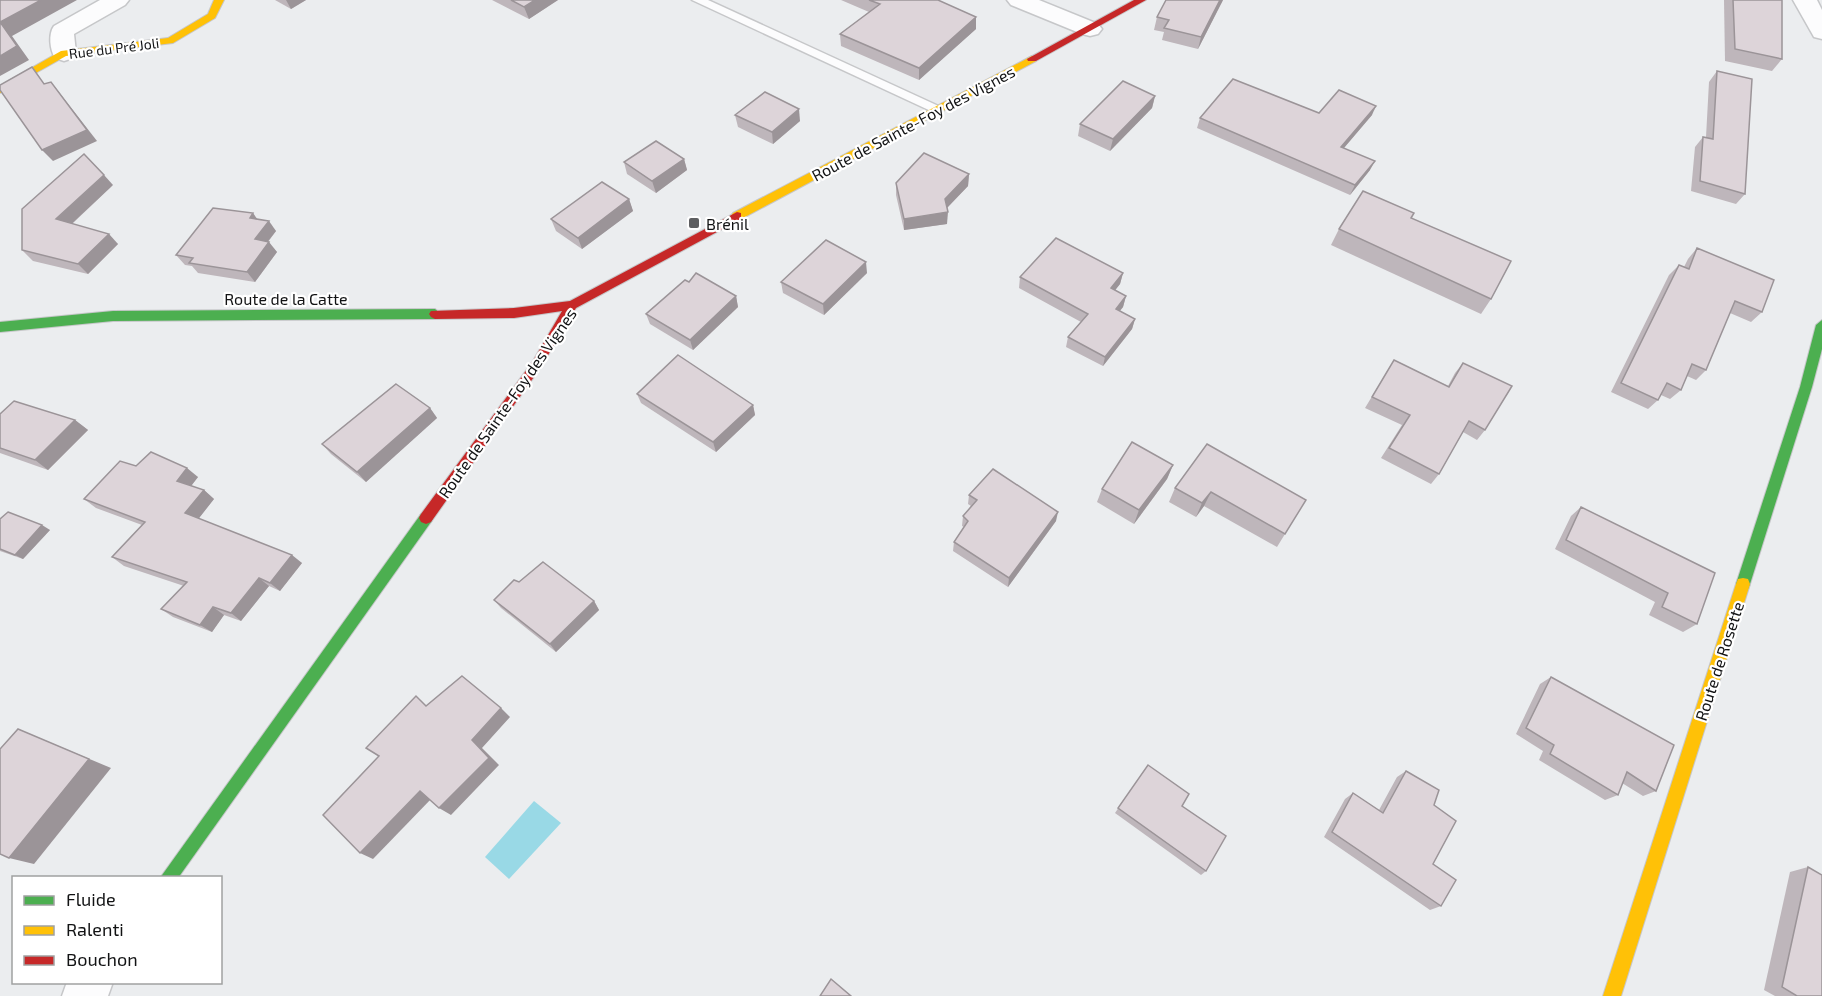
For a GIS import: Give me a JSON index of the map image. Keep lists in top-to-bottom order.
{
  "streets": {
    "street": [
      "Rue du Pré Joli",
      "Route de Sainte-Foy des Vignes",
      "Route de la Catte",
      "Route de Rosette"
    ]
  },
  "crossings": [
    ["Route de Sainte-Foy des Vignes", "Route de la Catte"]
  ],
  "places": {
    "transit": ["Brénil"]
  },
  "legend": ["Fluide", "Ralenti", "Bouchon"]
}
